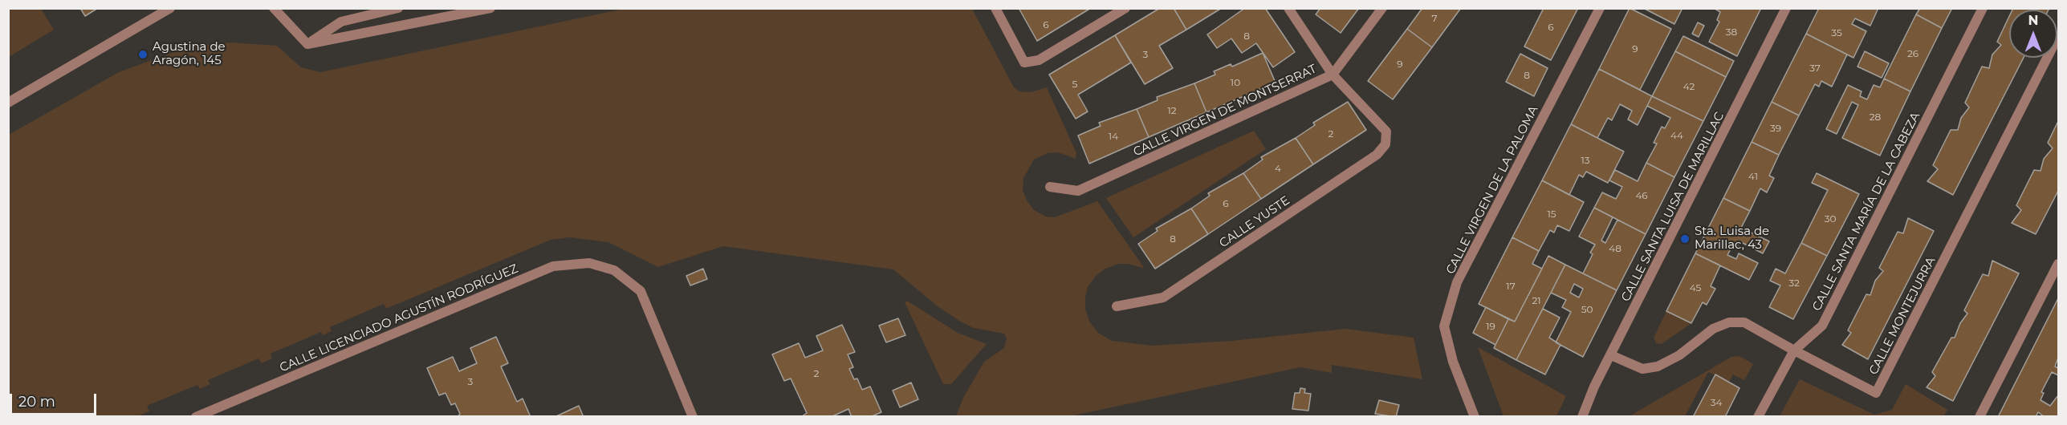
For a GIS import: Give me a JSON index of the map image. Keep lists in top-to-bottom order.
{
  "streets": {
    "street": [
      "CALLE VIRGEN DE MONTSERRAT",
      "CALLE VIRGEN DE LA PALOMA",
      "CALLE SANTA LUISA DE MARILLAC",
      "CALLE SANTA MARÍA DE LA CABEZA",
      "CALLE YUSTE",
      "CALLE MONTEJURRA",
      "CALLE LICENCIADO AGUSTÍN RODRÍGUEZ"
    ]
  },
  "crossings": [
    ["CALLE VIRGEN DE MONTSERRAT", "CALLE YUSTE"],
    ["CALLE SANTA LUISA DE MARILLAC", "CALLE MONTEJURRA"],
    ["CALLE SANTA MARÍA DE LA CABEZA", "CALLE MONTEJURRA"]
  ],
  "places": ["Agustina de Aragón, 145", "Sta. Luisa de Marillac, 43"],
  "house_numbers": [
    "7",
    "6",
    "6",
    "38",
    "35",
    "8",
    "9",
    "26",
    "3",
    "9",
    "37",
    "8",
    "10",
    "5",
    "42",
    "12",
    "28",
    "39",
    "2",
    "44",
    "14",
    "13",
    "4",
    "41",
    "46",
    "6",
    "15",
    "30",
    "8",
    "48",
    "32",
    "17",
    "45",
    "21",
    "50",
    "19",
    "2",
    "3",
    "34"
  ],
  "scale_bar": "20 m",
  "north": "top"
}
